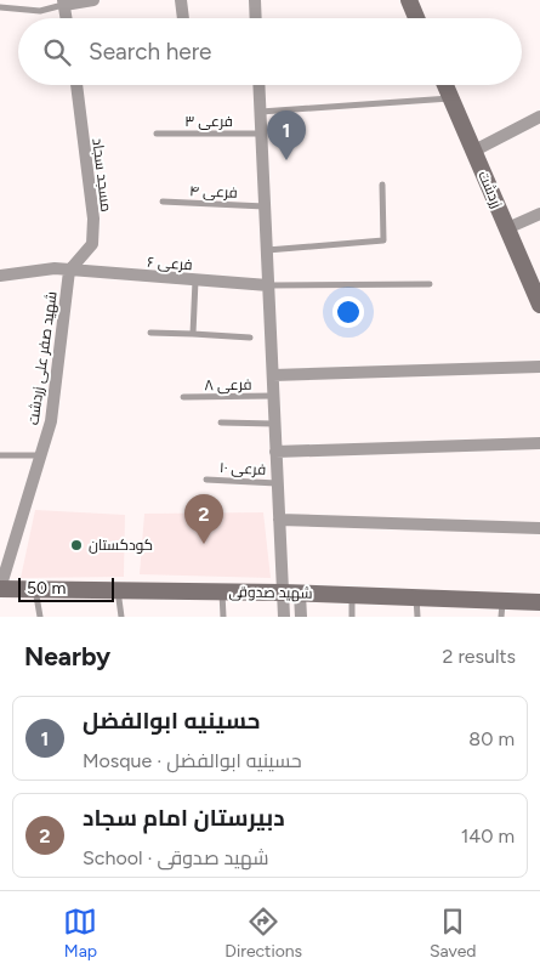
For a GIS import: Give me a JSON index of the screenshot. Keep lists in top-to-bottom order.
{
  "streets": {
    "street": [
      "مسجد سجاد",
      "زردشت",
      "فرعی ۶",
      "شهید صفر علی زردشت",
      "شهید صدوقی"
    ],
    "lane": [
      "فرعی ۳",
      "فرعی ۴",
      "فرعی ۸",
      "فرعی ۱۰"
    ]
  },
  "crossings": [
    ["مسجد سجاد", "فرعی ۶"],
    ["مسجد سجاد", "شهید صفر علی زردشت"],
    ["فرعی ۶", "شهید صفر علی زردشت"],
    ["شهید صفر علی زردشت", "شهید صدوقی"]
  ],
  "places": ["کودکستان"],
  "scale_bar": "50 m",
  "page": {
    "search": "Search here",
    "pins": ["1", "2"],
    "scale": "50 m",
    "heading": ["Nearby", "2 results"],
    "list": [
      {
        "mark": "1",
        "name": "حسینیه ابوالفضل",
        "note": "Mosque · حسینیه ابوالفضل",
        "value": "80 m"
      },
      {
        "mark": "2",
        "name": "دبیرستان امام سجاد",
        "note": "School · شهید صدوقی",
        "value": "140 m"
      }
    ],
    "nav": ["Map", "Directions", "Saved"]
  }
}
